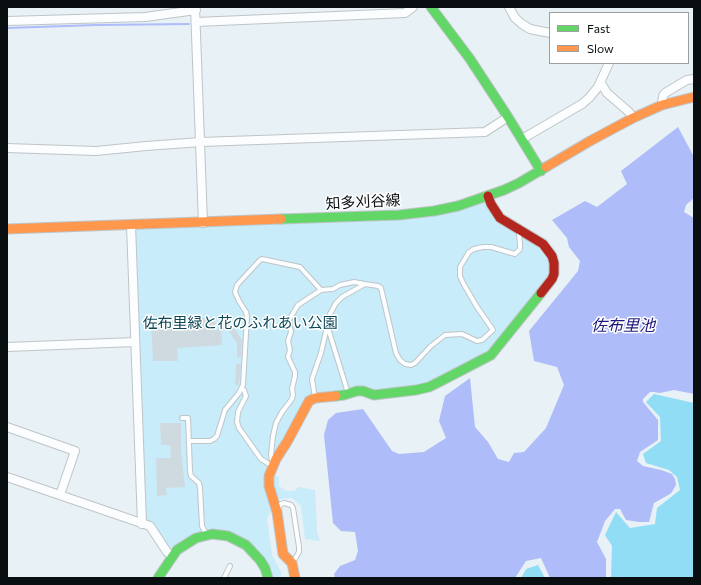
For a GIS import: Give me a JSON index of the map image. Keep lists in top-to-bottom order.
{
  "streets": {
    "street": ["知多刈谷線"]
  },
  "water": ["佐布里池"],
  "parks": ["佐布里緑と花のふれあい公園"],
  "legend": ["Fast", "Slow"]
}
